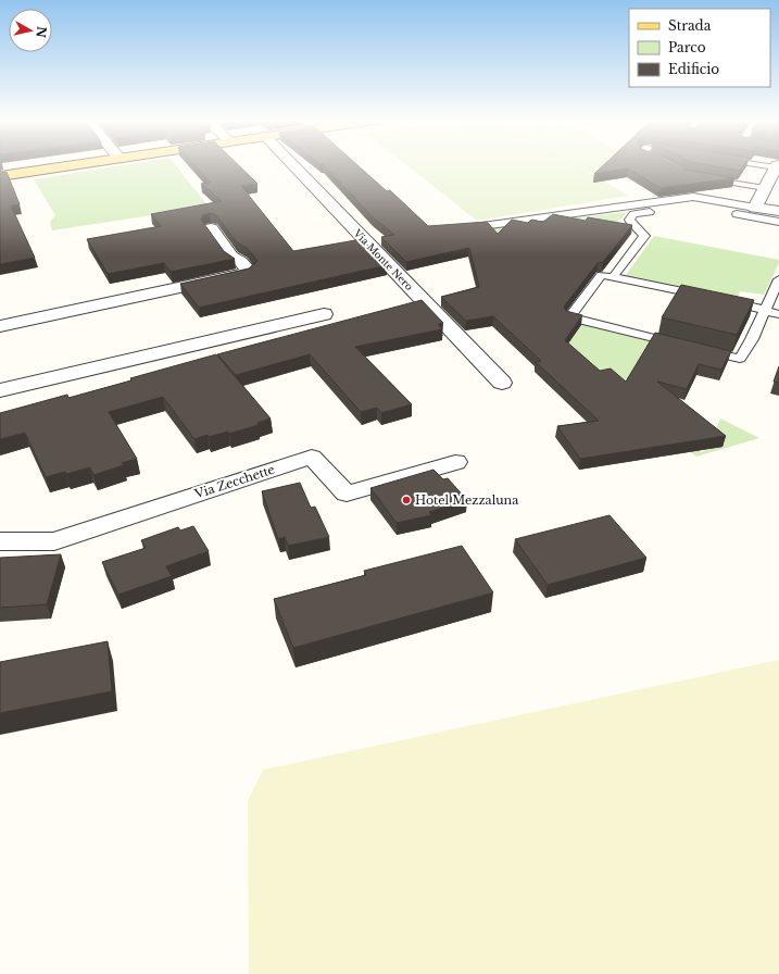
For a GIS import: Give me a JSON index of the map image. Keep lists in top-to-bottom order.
{
  "streets": {
    "street": ["Via Monte Nero", "Via Zecchette"]
  },
  "places": ["Hotel Mezzaluna"],
  "legend": ["Strada", "Parco", "Edificio"],
  "north": "right"
}
